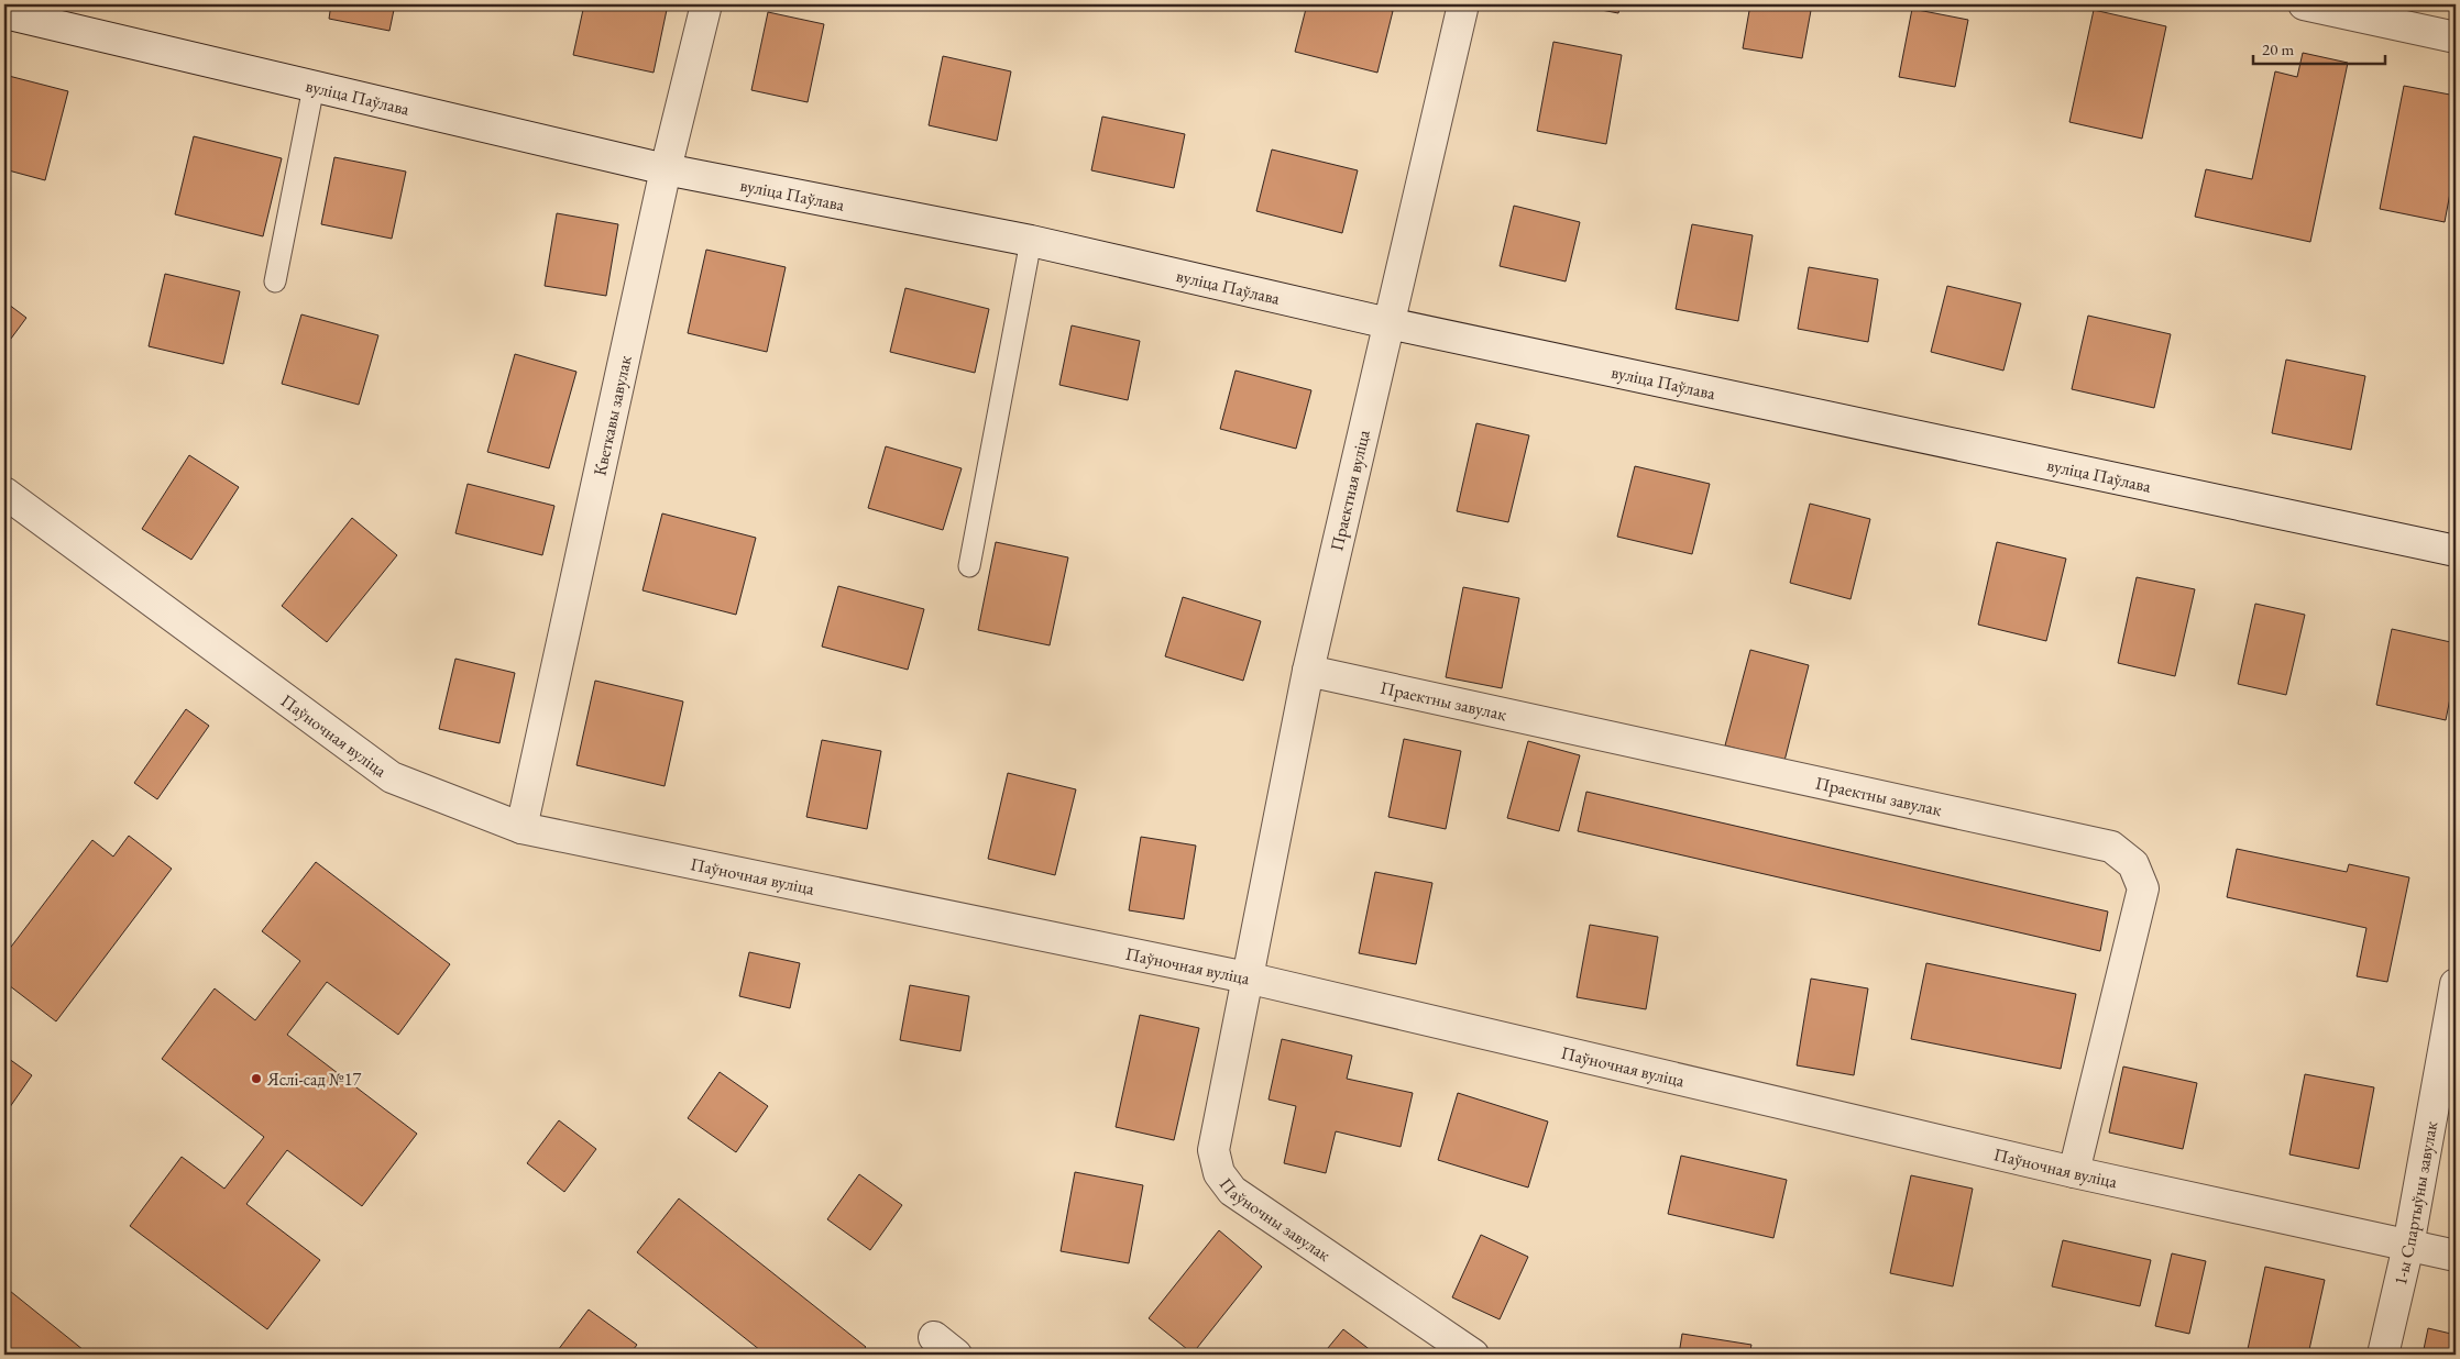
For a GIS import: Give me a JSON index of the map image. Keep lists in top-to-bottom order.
{
  "streets": {
    "street": [
      "вуліца Паўлава",
      "Кветкавы завулак",
      "Праектная вуліца",
      "Праектны завулак",
      "Паўночная вуліца",
      "1-ы Спартыўны завулак",
      "Паўночны завулак"
    ]
  },
  "crossings": [
    ["вуліца Паўлава", "Кветкавы завулак"],
    ["вуліца Паўлава", "Праектная вуліца"],
    ["Кветкавы завулак", "Паўночная вуліца"],
    ["Праектная вуліца", "Праектны завулак"],
    ["Праектная вуліца", "Паўночная вуліца"],
    ["Праектная вуліца", "Паўночны завулак"],
    ["Праектны завулак", "Паўночная вуліца"],
    ["Паўночная вуліца", "1-ы Спартыўны завулак"],
    ["Паўночная вуліца", "Паўночны завулак"]
  ],
  "places": ["Яслі-сад №17"],
  "scale_bar": "20 m"
}
